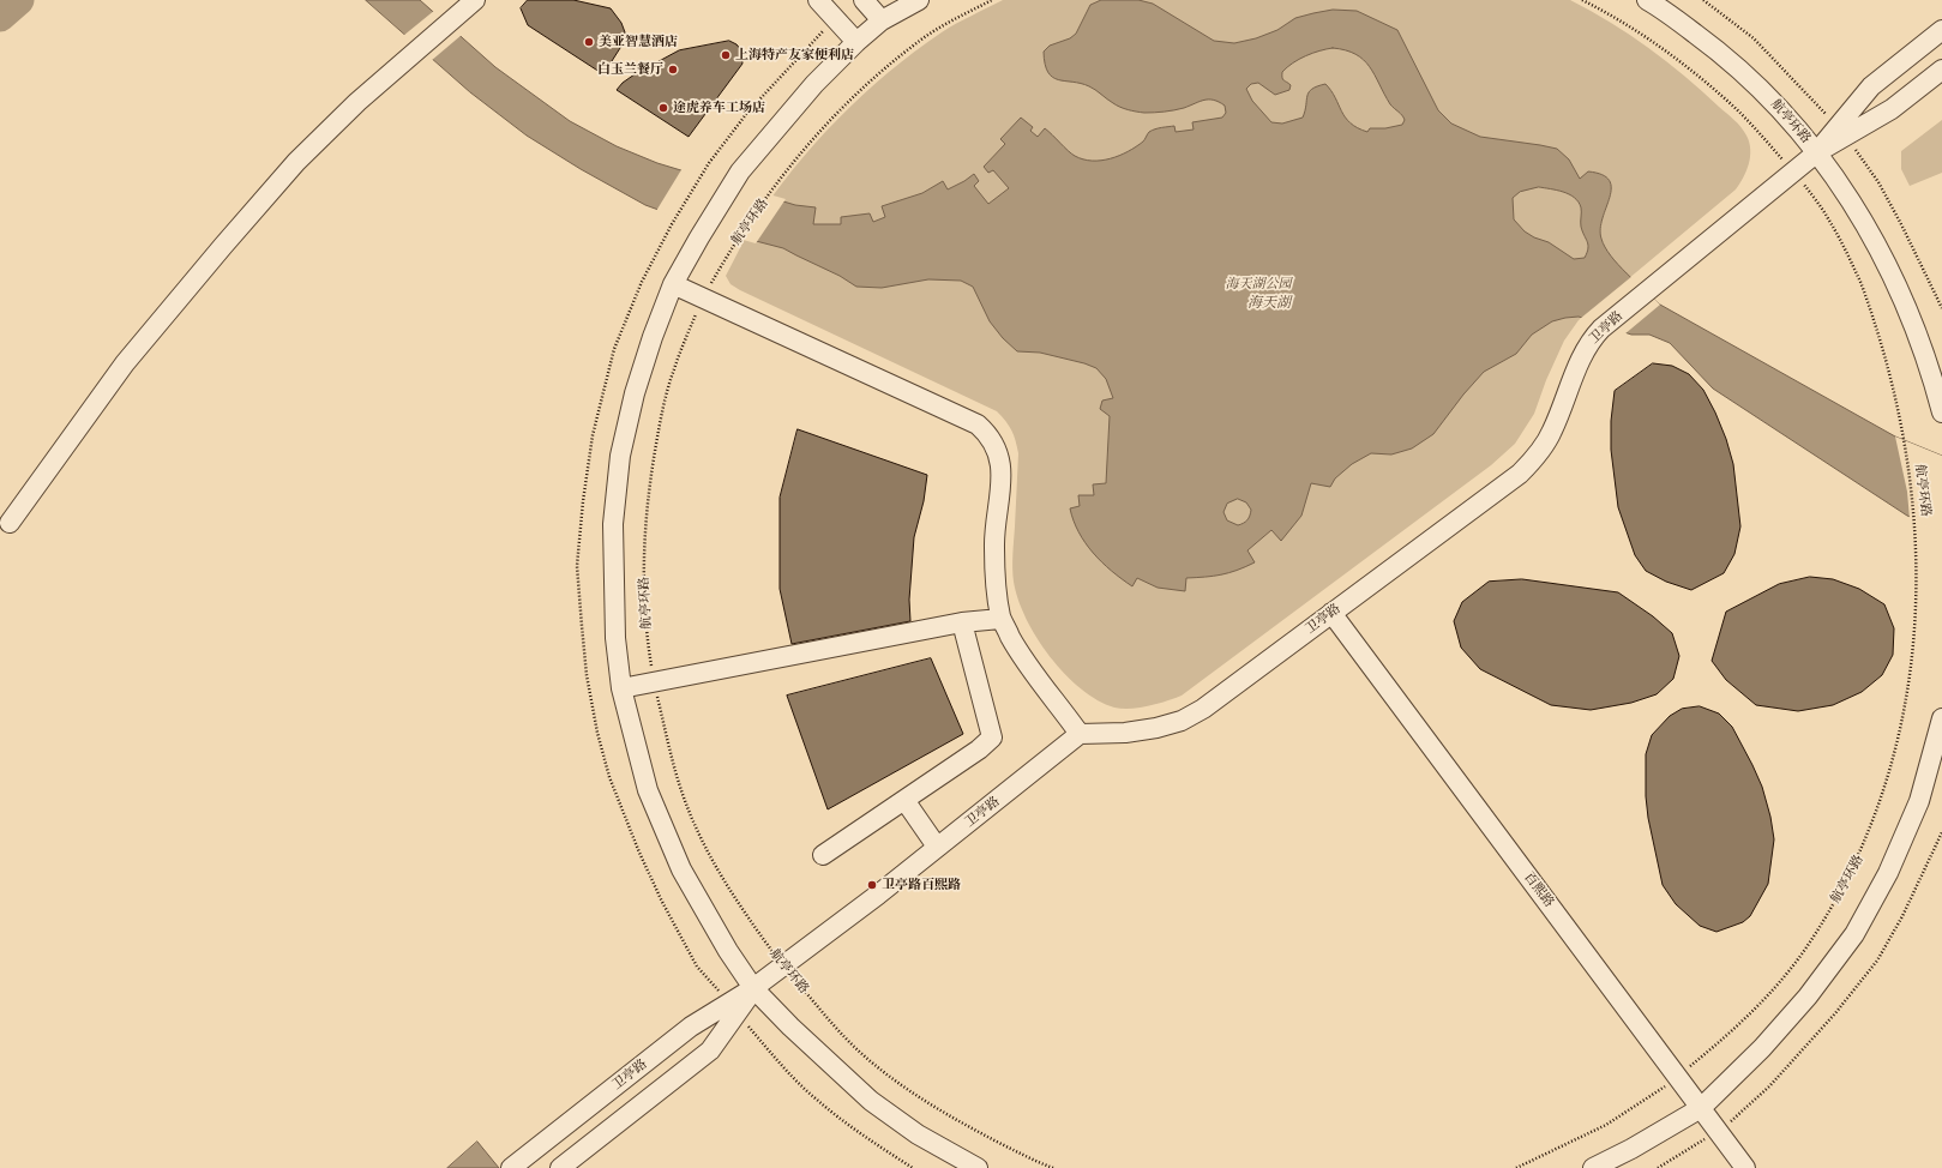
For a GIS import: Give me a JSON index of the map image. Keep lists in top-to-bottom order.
{
  "streets": {
    "street": ["航亭环路", "卫亭路", "百熙路"]
  },
  "crossings": [
    ["航亭环路", "卫亭路"],
    ["航亭环路", "百熙路"],
    ["卫亭路", "百熙路"]
  ],
  "water": ["海天湖"],
  "parks": ["海天湖公园"],
  "places": [
    "美亚智慧酒店",
    "上海特产友家便利店",
    "白玉兰餐厅",
    "途虎养车工场店",
    "卫亭路百熙路"
  ]
}
